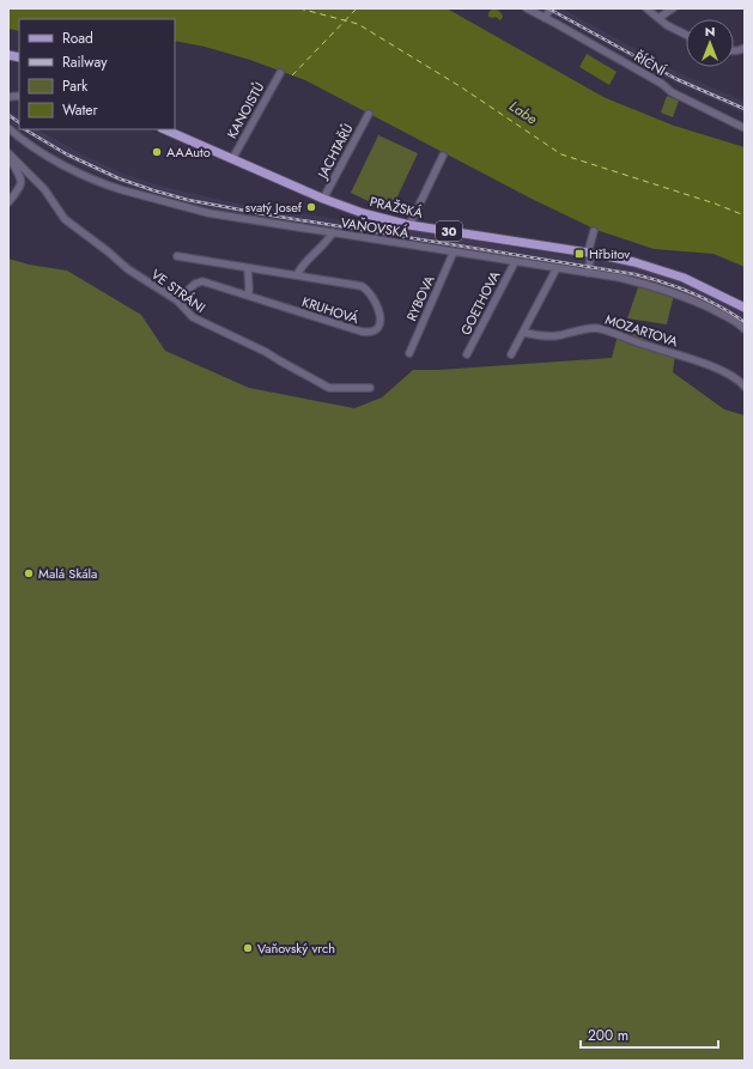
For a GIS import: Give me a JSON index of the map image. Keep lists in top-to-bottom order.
{
  "streets": {
    "main road": ["PRAŽSKÁ", "30"],
    "street": [
      "ŘÍČNÍ",
      "KANOISTŮ",
      "JACHTAŘŮ",
      "VAŇOVSKÁ",
      "VE STRÁNI",
      "RYBOVA",
      "GOETHOVA",
      "KRUHOVÁ",
      "MOZARTOVA"
    ]
  },
  "crossings": [
    ["KANOISTŮ", "PRAŽSKÁ"],
    ["JACHTAŘŮ", "PRAŽSKÁ"],
    ["VAŇOVSKÁ", "RYBOVA"],
    ["VAŇOVSKÁ", "GOETHOVA"],
    ["VE STRÁNI", "KRUHOVÁ"]
  ],
  "water": ["Labe"],
  "places": {
    "other": [
      "AAAuto",
      "svatý Josef",
      "Malá Skála",
      "Vaňovský vrch"
    ],
    "transit": ["Hřbitov"]
  },
  "legend": [
    "Road",
    "Railway",
    "Park",
    "Water"
  ],
  "scale_bar": "200 m",
  "north": "top"
}
